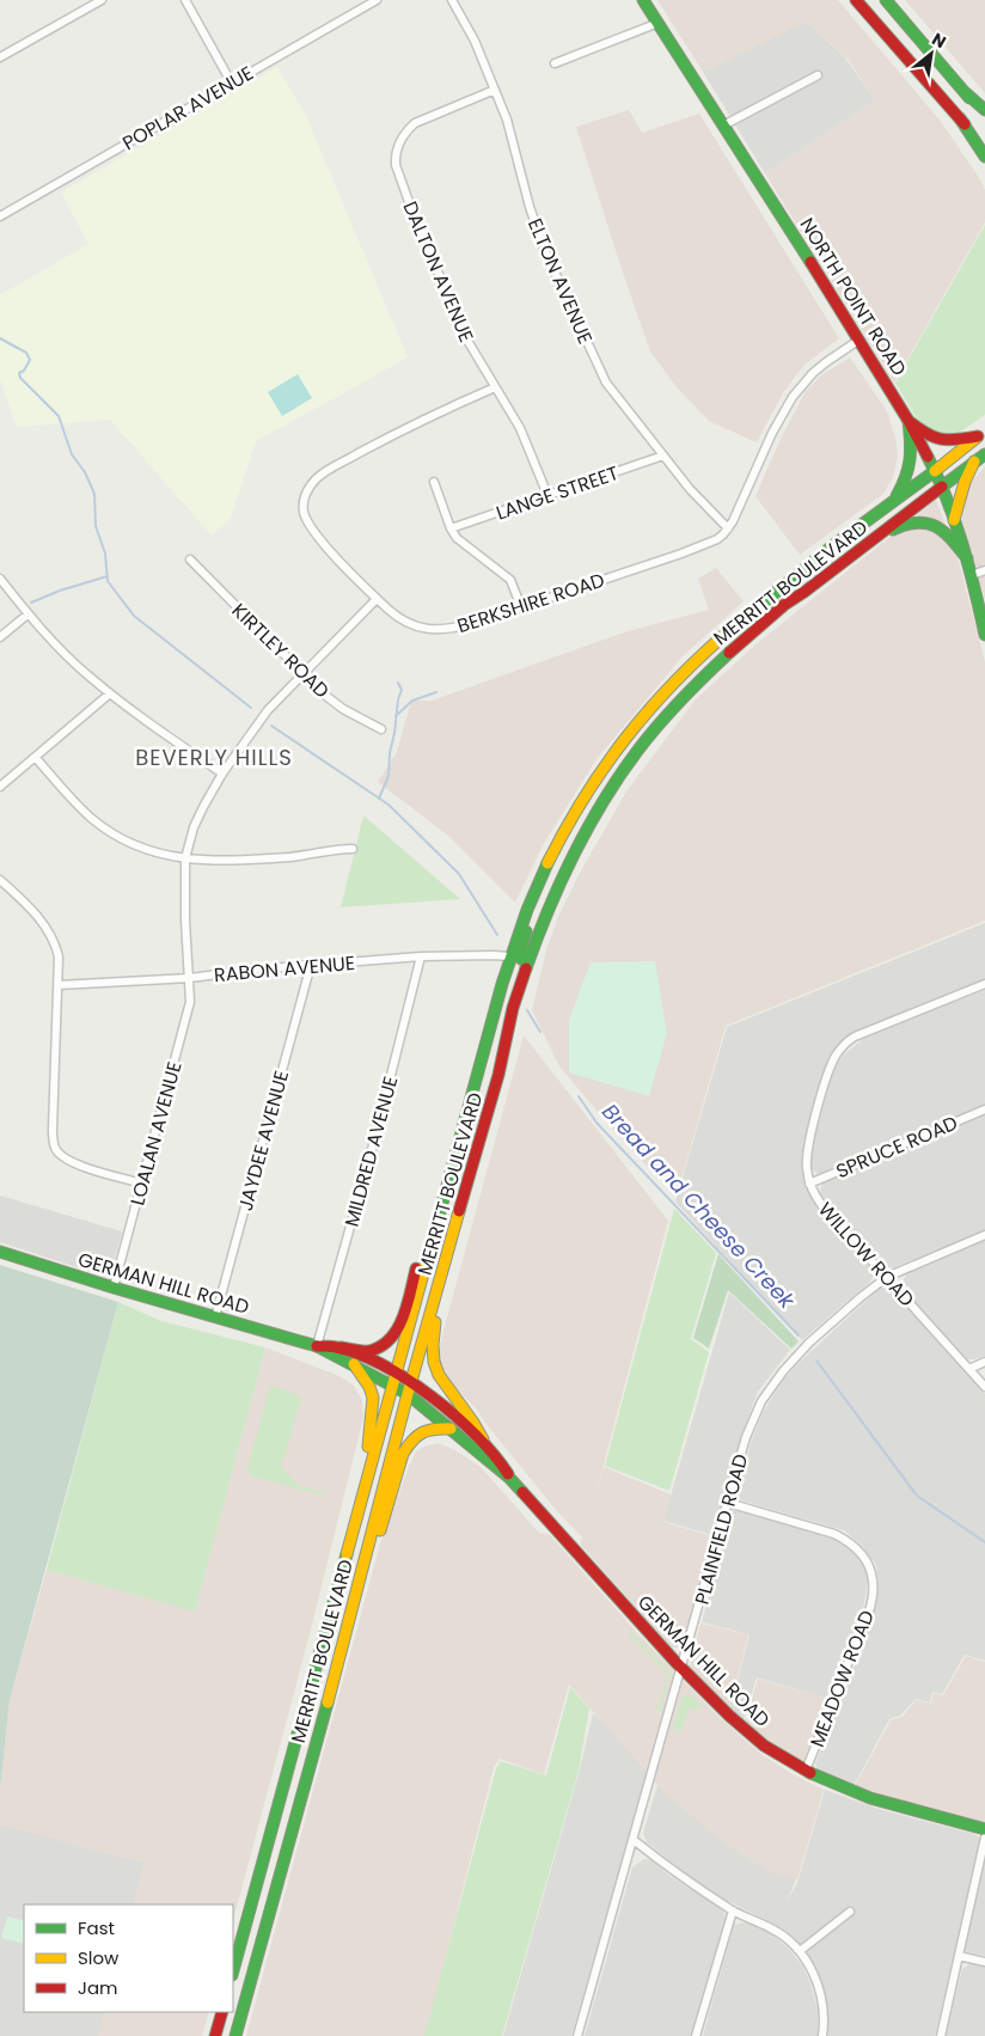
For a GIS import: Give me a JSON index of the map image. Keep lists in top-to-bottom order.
{
  "streets": {
    "main road": ["NORTH POINT ROAD", "MERRITT BOULEVARD", "GERMAN HILL ROAD"],
    "street": [
      "POPLAR AVENUE",
      "DALTON AVENUE",
      "ELTON AVENUE",
      "LANGE STREET",
      "BERKSHIRE ROAD",
      "KIRTLEY ROAD",
      "RABON AVENUE",
      "LOALAN AVENUE",
      "JAYDEE AVENUE",
      "SPRUCE ROAD",
      "MILDRED AVENUE",
      "WILLOW ROAD",
      "PLAINFIELD ROAD",
      "MEADOW ROAD"
    ]
  },
  "crossings": [
    ["DALTON AVENUE", "ELTON AVENUE"],
    ["DALTON AVENUE", "LANGE STREET"],
    ["DALTON AVENUE", "BERKSHIRE ROAD"],
    ["ELTON AVENUE", "LANGE STREET"],
    ["ELTON AVENUE", "BERKSHIRE ROAD"],
    ["NORTH POINT ROAD", "MERRITT BOULEVARD"],
    ["MERRITT BOULEVARD", "RABON AVENUE"],
    ["MERRITT BOULEVARD", "GERMAN HILL ROAD"],
    ["BERKSHIRE ROAD", "LOALAN AVENUE"],
    ["KIRTLEY ROAD", "LOALAN AVENUE"],
    ["RABON AVENUE", "LOALAN AVENUE"],
    ["RABON AVENUE", "JAYDEE AVENUE"],
    ["RABON AVENUE", "MILDRED AVENUE"],
    ["LOALAN AVENUE", "GERMAN HILL ROAD"],
    ["JAYDEE AVENUE", "GERMAN HILL ROAD"],
    ["SPRUCE ROAD", "WILLOW ROAD"],
    ["MILDRED AVENUE", "GERMAN HILL ROAD"],
    ["WILLOW ROAD", "PLAINFIELD ROAD"],
    ["GERMAN HILL ROAD", "PLAINFIELD ROAD"],
    ["GERMAN HILL ROAD", "MEADOW ROAD"],
    ["PLAINFIELD ROAD", "MEADOW ROAD"]
  ],
  "districts": ["BEVERLY HILLS"],
  "water": ["Bread and Cheese Creek"],
  "legend": ["Fast", "Slow", "Jam"],
  "north": "top right"
}
